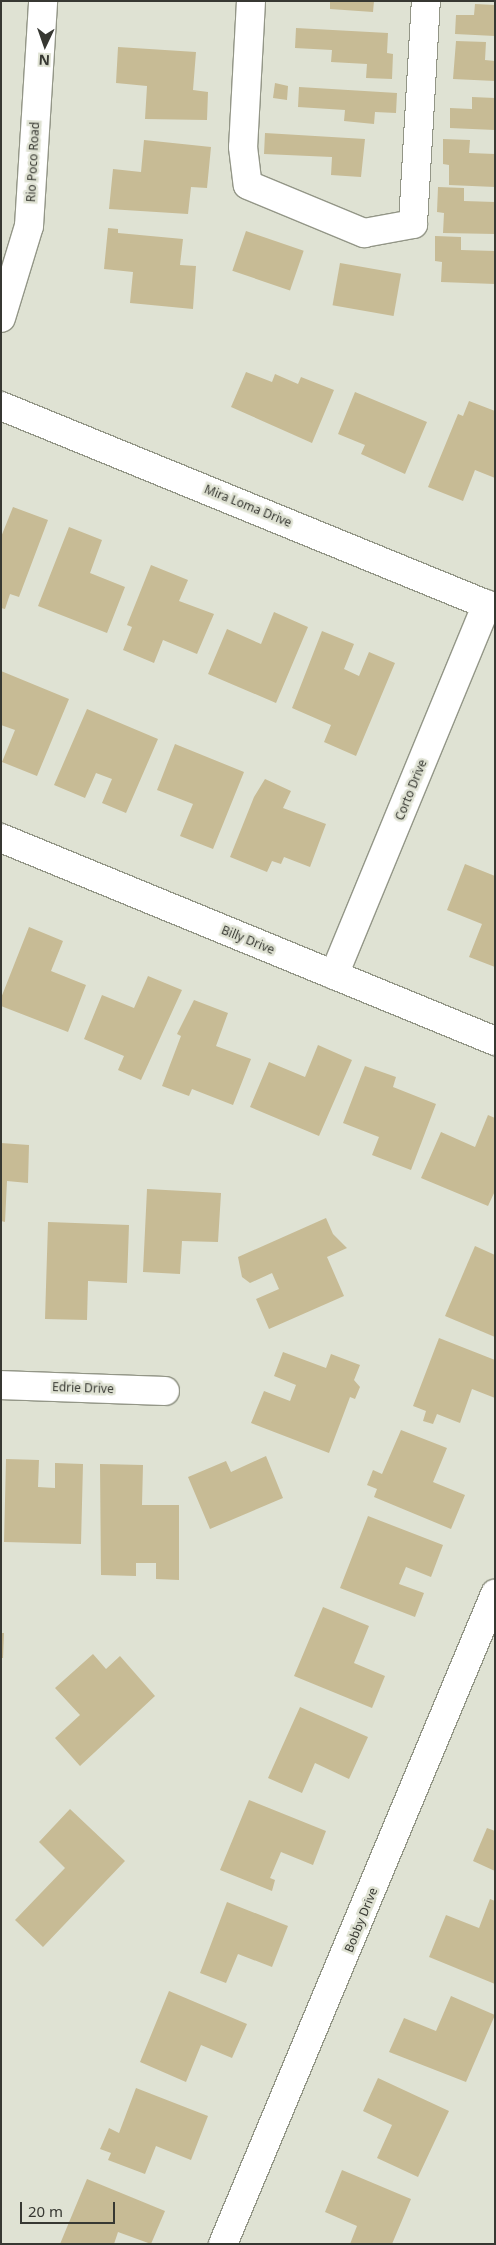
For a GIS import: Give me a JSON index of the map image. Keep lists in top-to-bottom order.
{
  "streets": {
    "street": [
      "Rio Poco Road",
      "Mira Loma Drive",
      "Corto Drive",
      "Billy Drive",
      "Edrie Drive",
      "Bobby Drive"
    ]
  },
  "crossings": [
    ["Mira Loma Drive", "Corto Drive"],
    ["Corto Drive", "Billy Drive"]
  ],
  "scale_bar": "20 m",
  "north": "bottom"
}
